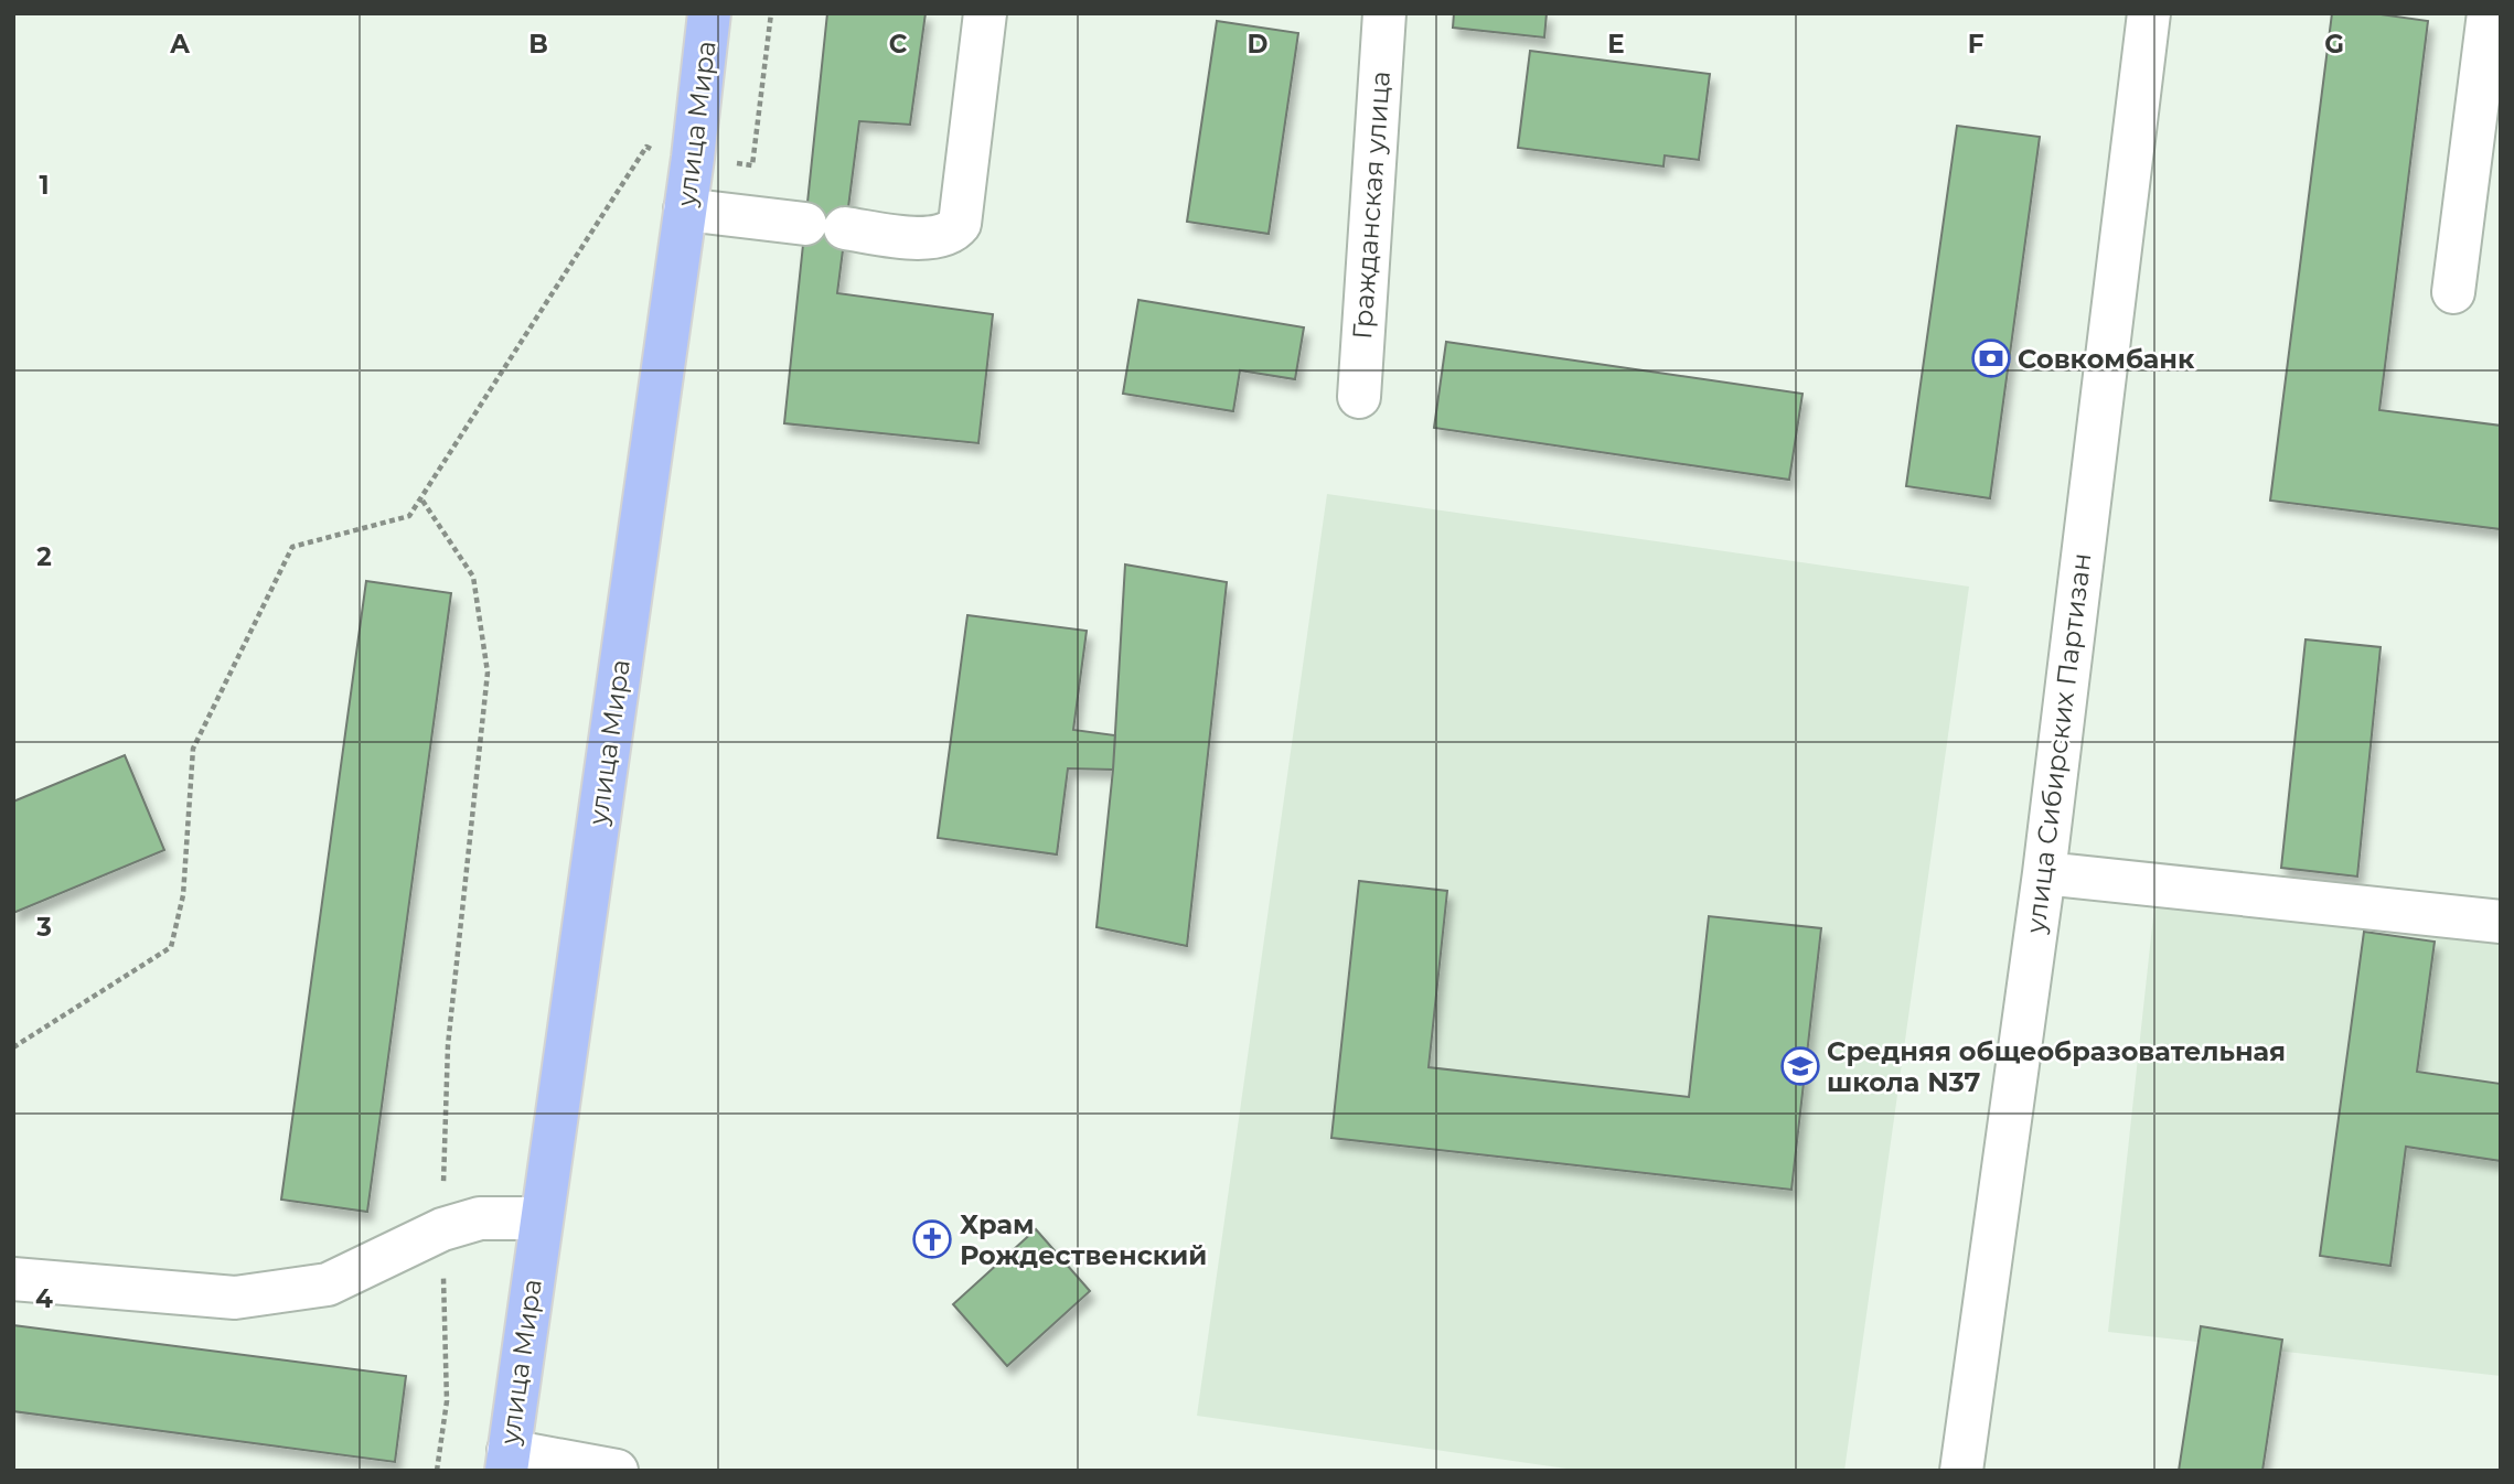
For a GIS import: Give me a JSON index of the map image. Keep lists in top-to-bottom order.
{
  "streets": {
    "main road": ["улица Мира"],
    "street": ["Гражданская улица", "улица Сибирских Партизан"]
  },
  "places": {
    "bank": ["Совкомбанк"],
    "school or university": ["Средняя общеобразовательная школа N37"],
    "church": ["Храм Рождественский"]
  },
  "grid": {
    "columns": [
      "A",
      "B",
      "C",
      "D",
      "E",
      "F",
      "G"
    ],
    "rows": [
      "1",
      "2",
      "3",
      "4"
    ]
  }
}
